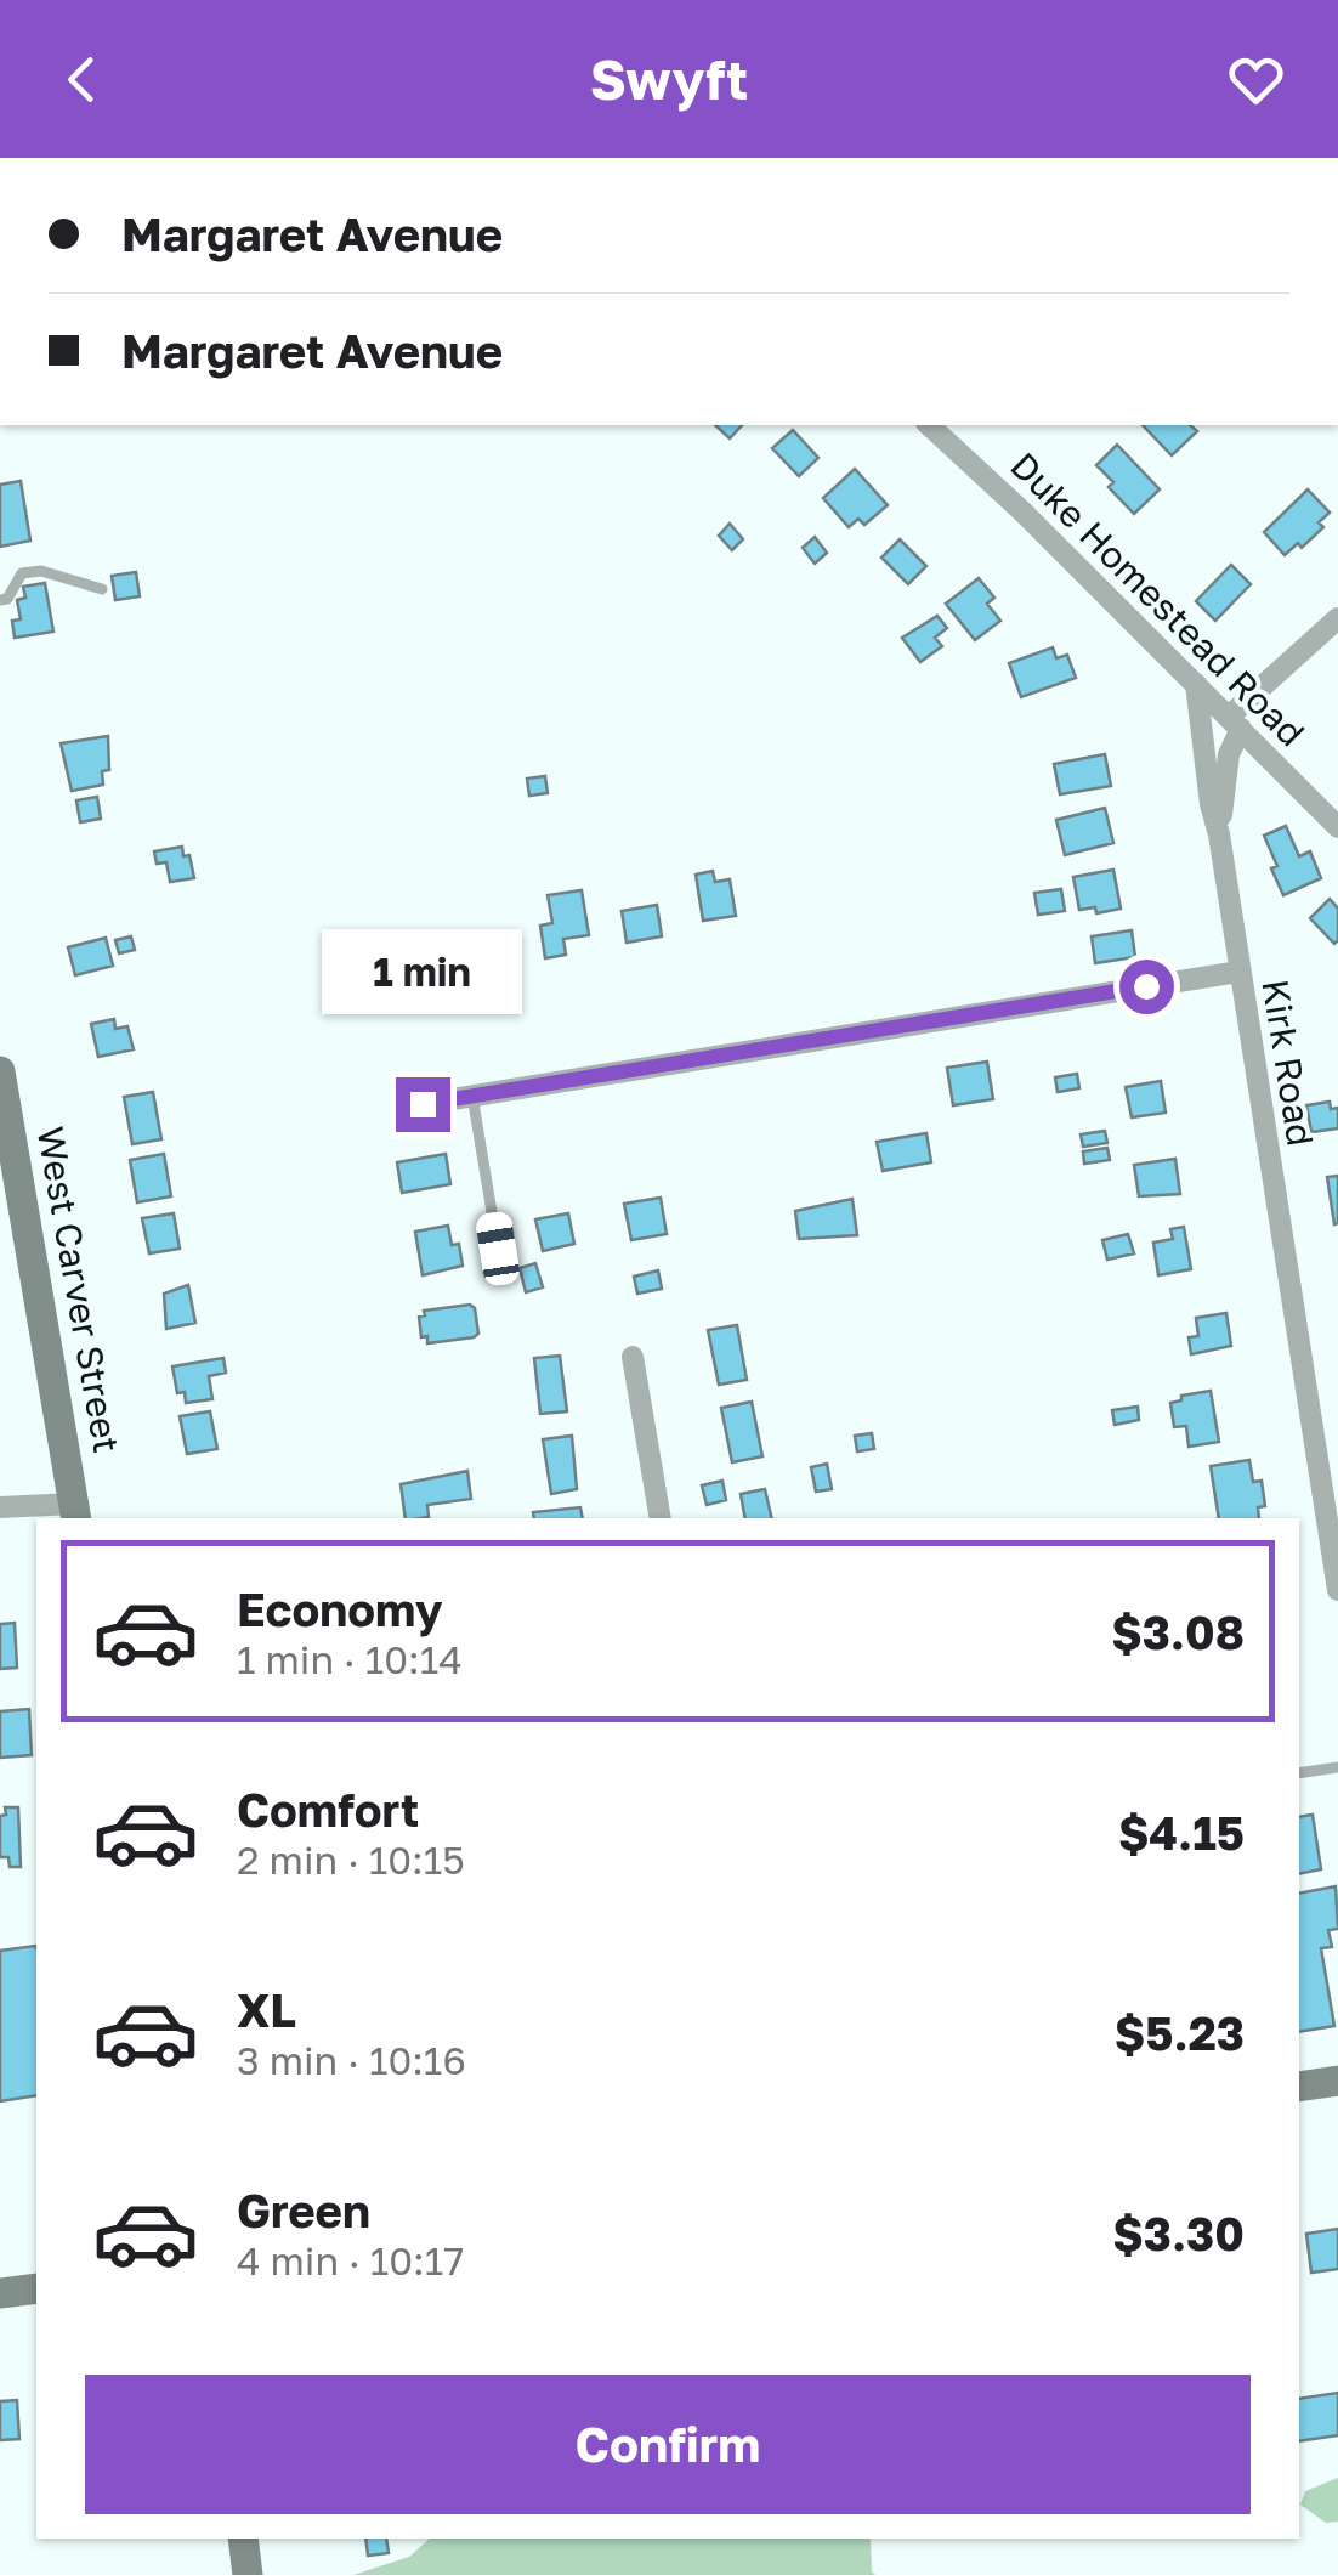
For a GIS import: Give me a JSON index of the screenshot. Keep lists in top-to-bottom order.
{
  "streets": {
    "street": ["Duke Homestead Road", "Kirk Road", "West Carver Street"]
  },
  "crossings": [
    ["Duke Homestead Road", "Kirk Road"]
  ],
  "page": {
    "header": "Swyft",
    "banner": ["Margaret Avenue", "Margaret Avenue"],
    "bubble": "1 min",
    "list": [
      {
        "name": "Economy",
        "note": "1 min · 10:14",
        "value": "$3.08"
      },
      {
        "name": "Comfort",
        "note": "2 min · 10:15",
        "value": "$4.15"
      },
      {
        "name": "XL",
        "note": "3 min · 10:16",
        "value": "$5.23"
      },
      {
        "name": "Green",
        "note": "4 min · 10:17",
        "value": "$3.30"
      }
    ],
    "buttons": "Confirm"
  }
}
